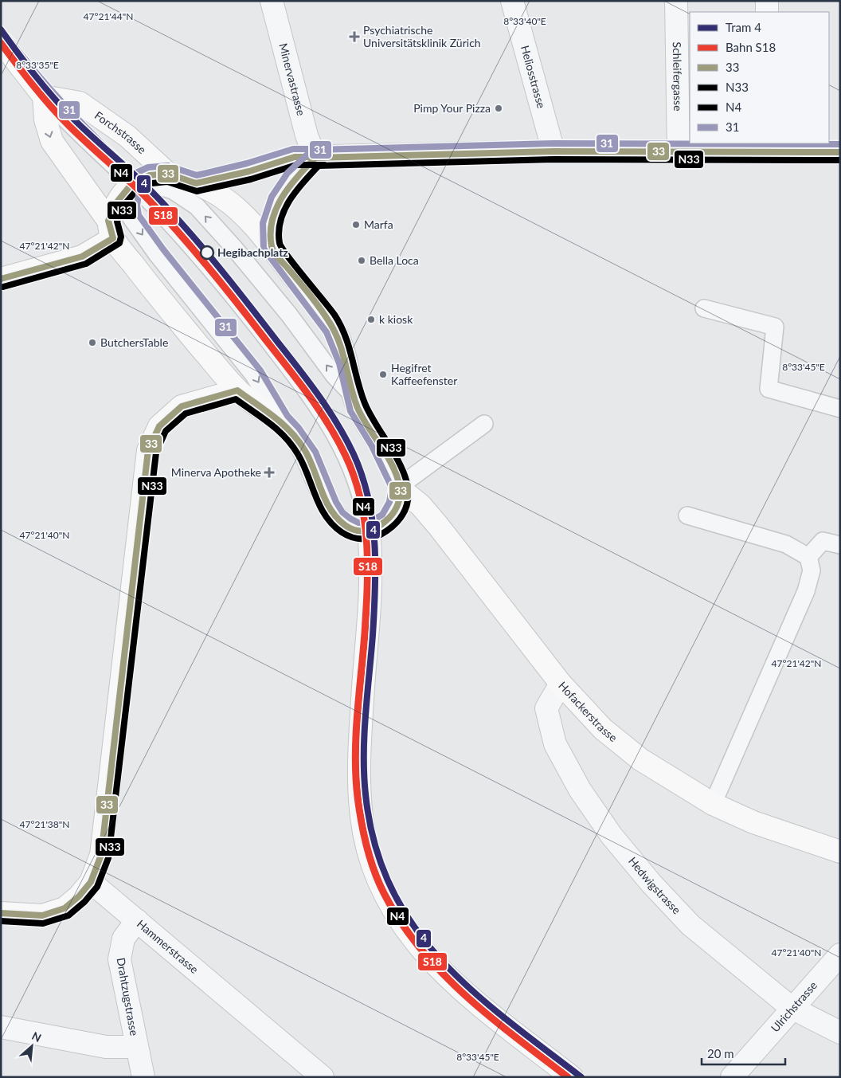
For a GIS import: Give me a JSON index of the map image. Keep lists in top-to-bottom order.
{
  "streets": {
    "main road": ["Forchstrasse", "Hofackerstrasse"],
    "street": [
      "Heliosstrasse",
      "Schleifergasse",
      "Minervastrasse",
      "Hedwigstrasse",
      "Hammerstrasse",
      "Drahtzugstrasse",
      "Ulrichstrasse"
    ]
  },
  "crossings": [
    ["Hofackerstrasse", "Hedwigstrasse"],
    ["Hedwigstrasse", "Ulrichstrasse"],
    ["Hammerstrasse", "Drahtzugstrasse"]
  ],
  "places": {
    "health": ["Psychiatrische Universitätsklinik Zürich", "Minerva Apotheke"],
    "other": [
      "Pimp Your Pizza",
      "Marfa",
      "Hegibachplatz",
      "Bella Loca",
      "k kiosk",
      "ButchersTable",
      "Hegifret Kaffeefenster"
    ]
  },
  "lines": [
    "tram line 4",
    "transit line 31",
    "transit line N4",
    "rail line S18",
    "transit line 33",
    "transit line N33"
  ],
  "legend": [
    "Tram 4",
    "Bahn S18",
    "33",
    "N33",
    "N4",
    "31"
  ],
  "scale_bar": "20 m",
  "north": "top right",
  "coordinates": [
    "47°21'44\"N",
    "8°33'40\"E",
    "8°33'35\"E",
    "47°21'42\"N",
    "8°33'45\"E",
    "47°21'40\"N",
    "47°21'38\"N"
  ]
}
